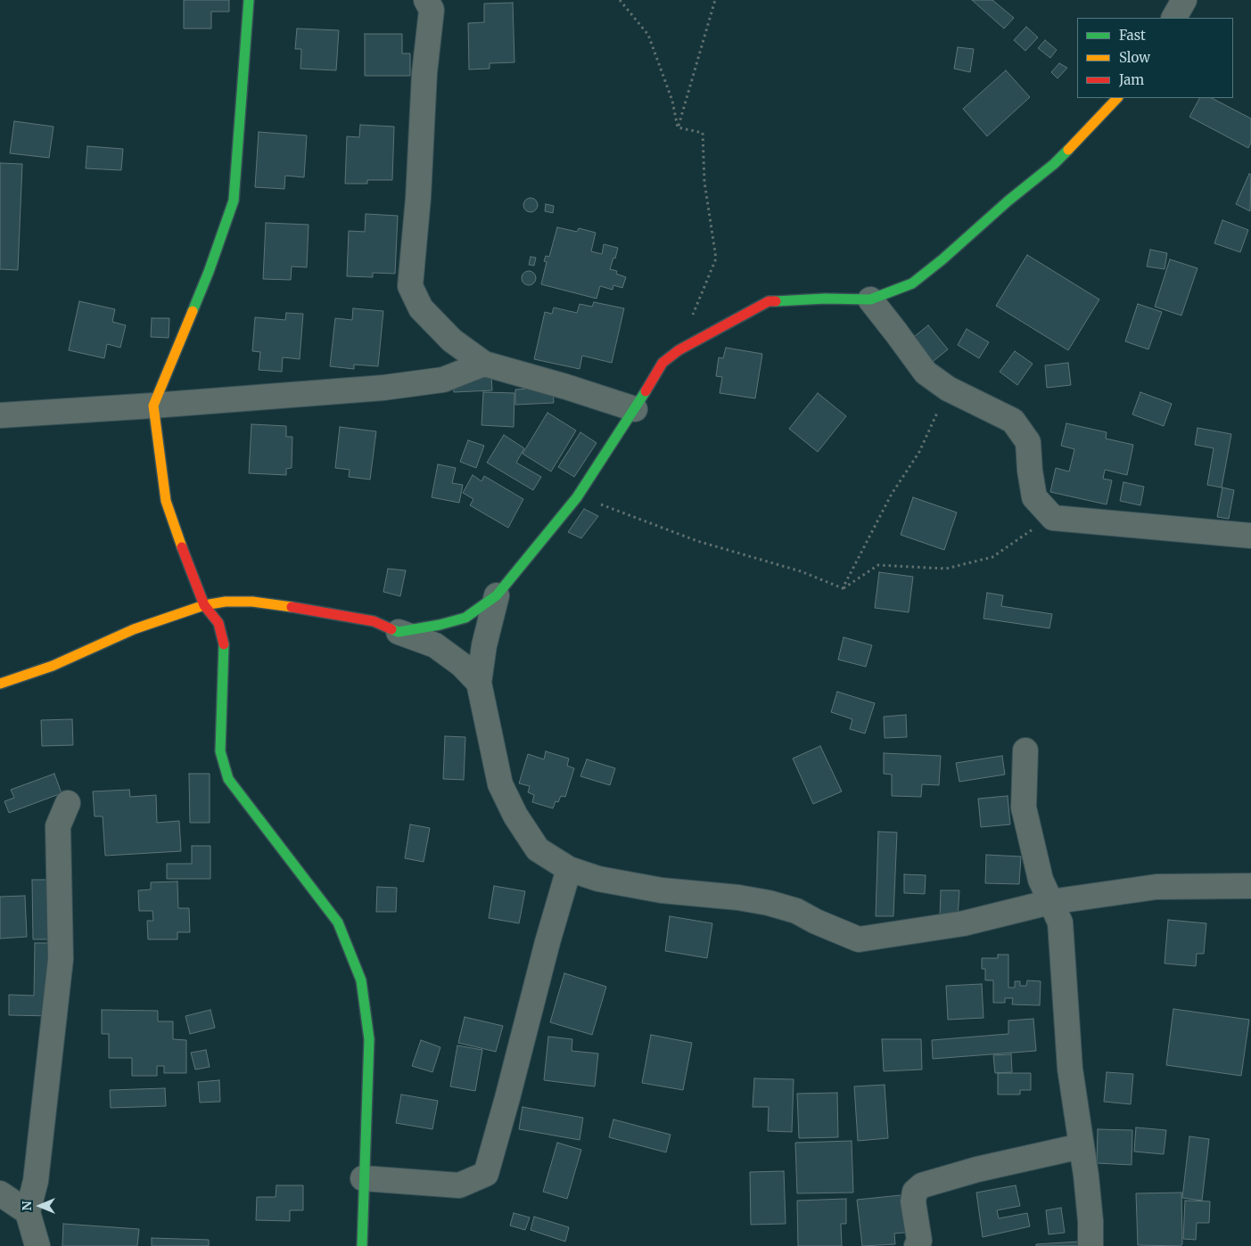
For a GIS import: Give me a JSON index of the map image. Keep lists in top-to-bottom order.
{
  "legend": ["Fast", "Slow", "Jam"],
  "north": "left"
}
